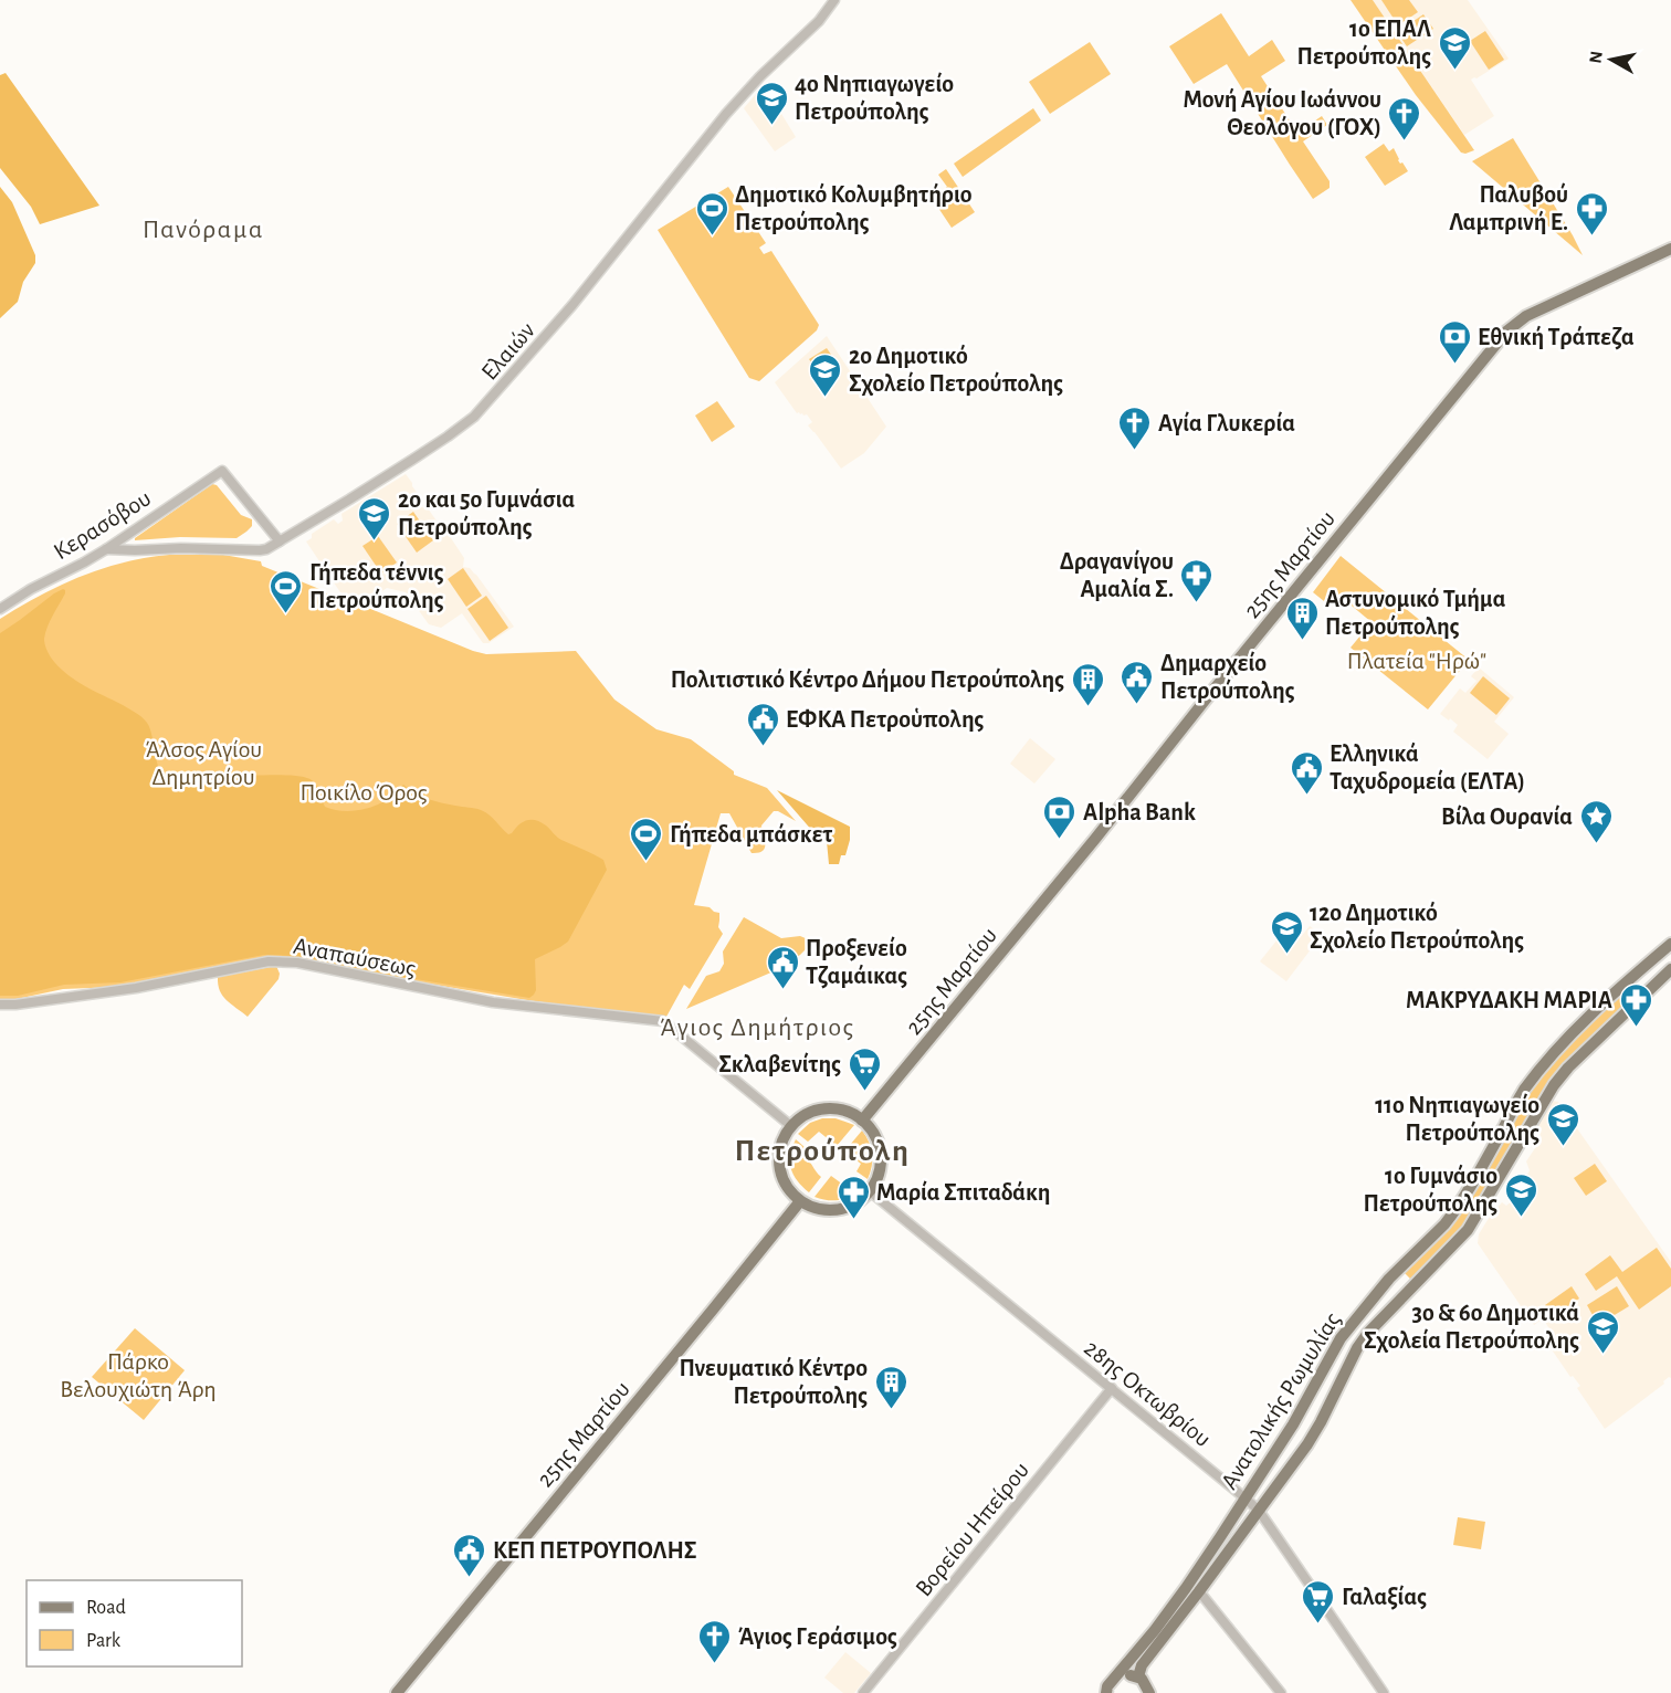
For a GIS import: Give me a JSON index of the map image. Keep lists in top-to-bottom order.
{
  "streets": {
    "main road": ["25ης Μαρτίου", "Ανατολικής Ρωμυλίας"],
    "street": [
      "Ελαιών",
      "Κερασόβου",
      "Αναπαύσεως",
      "28ης Οκτωβρίου",
      "Βορείου Ηπείρου"
    ]
  },
  "crossings": [
    ["Ελαιών", "Κερασόβου"],
    ["25ης Μαρτίου", "Αναπαύσεως"],
    ["25ης Μαρτίου", "28ης Οκτωβρίου"],
    ["Αναπαύσεως", "28ης Οκτωβρίου"],
    ["28ης Οκτωβρίου", "Ανατολικής Ρωμυλίας"],
    ["28ης Οκτωβρίου", "Βορείου Ηπείρου"]
  ],
  "districts": ["Πανόραμα", "Άγιος Δημήτριος", "Πετρούπολη"],
  "parks": [
    "Πλατεία \"Ηρώ\"",
    "Άλσος Αγίου Δημητρίου",
    "Ποικίλο Όρος",
    "Πάρκο Βελουχιώτη Άρη"
  ],
  "places": {
    "school or university": [
      "1ο ΕΠΑΛ Πετρούπολης",
      "4ο Νηπιαγωγείο Πετρούπολης",
      "2ο Δημοτικό Σχολείο Πετρούπολης",
      "2ο και 5ο Γυμνάσια Πετρούπολης",
      "12o Δημοτικό Σχολείο Πετρούπολης",
      "11ο Νηπιαγωγείο Πετρούπολης",
      "1ο Γυμνάσιο Πετρούπολης",
      "3ο & 6ο Δημοτικά Σχολεία Πετρούπολης"
    ],
    "church": ["Μονή Αγίου Ιωάννου Θεολόγου (ΓΟΧ)", "Αγία Γλυκερία", "Άγιος Γεράσιμος"],
    "sports": ["Δημοτικό Κολυμβητήριο Πετρούπολης", "Γήπεδα τέννις Πετρούπολης", "Γήπεδα μπάσκετ"],
    "pharmacy": [
      "Παλυβού Λαμπρινή Ε.",
      "Δραγανίγου Αμαλία Σ.",
      "ΜΑΚΡΥΔΑΚΗ ΜΑΡΙΑ",
      "Μαρία Σπιταδάκη"
    ],
    "bank": ["Εθνική Τράπεζα", "Alpha Bank"],
    "building": ["Αστυνομικό Τμήμα Πετρούπολης", "Πολιτιστικό Κέντρο Δήμου Πετρούπολης", "Πνευματικό Κέντρο Πετρούπολης"],
    "public building": [
      "Δημαρχείο Πετρούπολης",
      "ΕΦΚΑ Πετροὑπολης",
      "Ελληνικά Ταχυδρομεία (ΕΛΤΑ)",
      "Προξενείο Τζαμάικας",
      "ΚΕΠ ΠΕΤΡΟΥΠΟΛΗΣ"
    ],
    "place": ["Βίλα Ουρανία"],
    "supermarket": ["Σκλαβενίτης", "Γαλαξίας"]
  },
  "legend": ["Road", "Park"],
  "north": "left"
}
